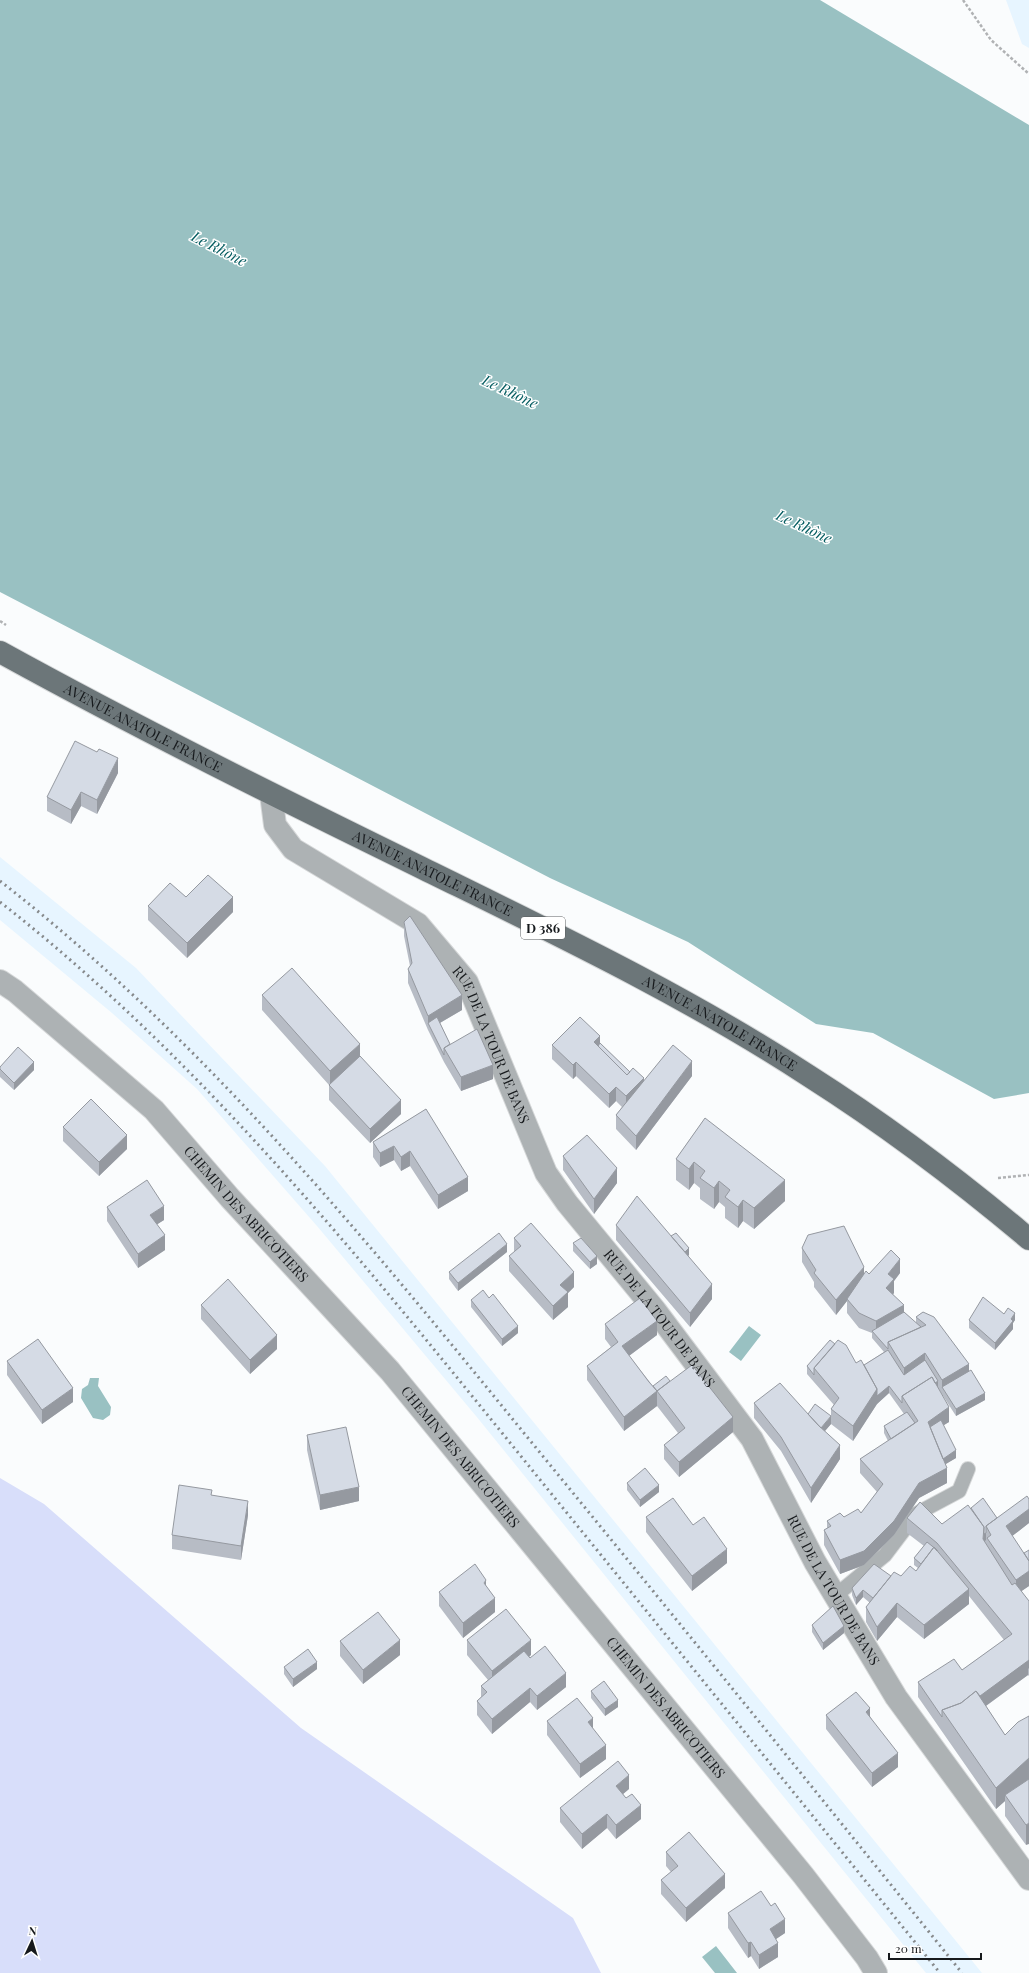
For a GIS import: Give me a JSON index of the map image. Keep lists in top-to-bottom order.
{
  "streets": {
    "main road": ["AVENUE ANATOLE FRANCE", "D 386"],
    "street": ["RUE DE LA TOUR DE BANS", "CHEMIN DES ABRICOTIERS"]
  },
  "crossings": [
    ["AVENUE ANATOLE FRANCE", "RUE DE LA TOUR DE BANS"]
  ],
  "water": ["Le Rhône"],
  "scale_bar": "20 m",
  "north": "top"
}
